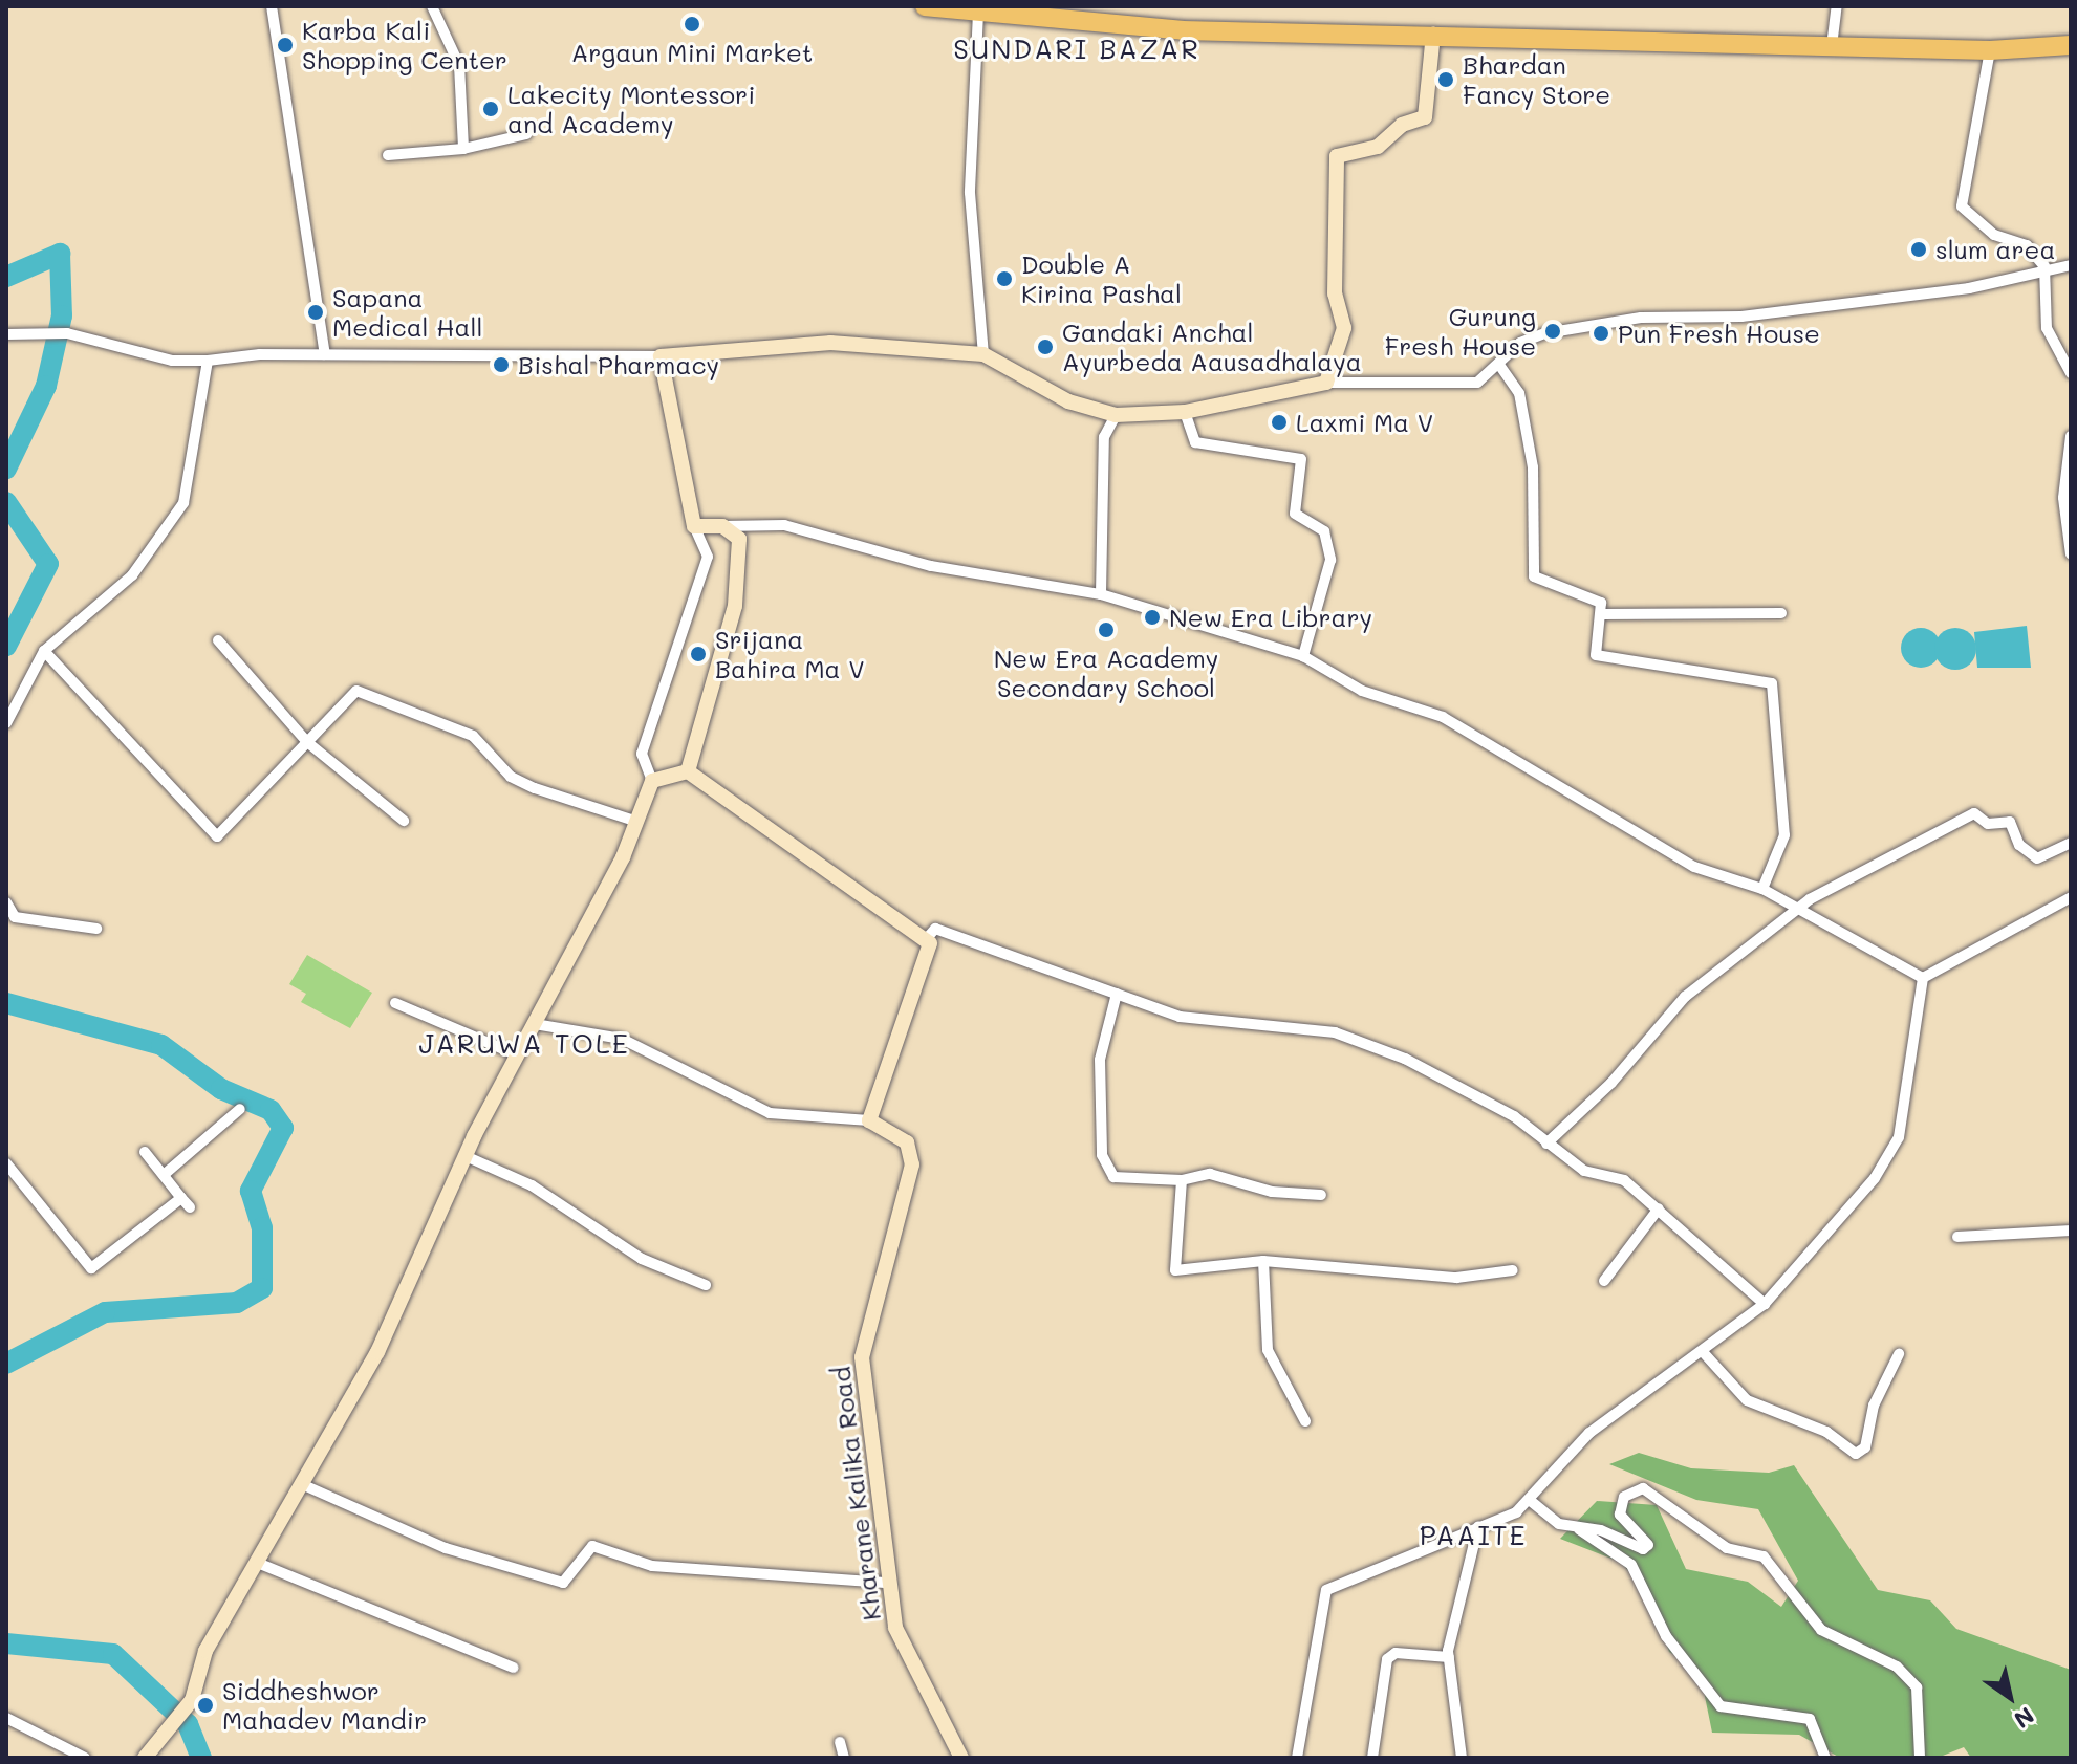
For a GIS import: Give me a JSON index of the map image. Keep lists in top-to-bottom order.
{
  "streets": {
    "main road": ["Kharane Kalika Road"]
  },
  "districts": ["SUNDARI BAZAR", "JARUWA TOLE", "PAAITE"],
  "places": [
    "Argaun Mini Market",
    "Karba Kali Shopping Center",
    "Bhardan Fancy Store",
    "Lakecity Montessori and Academy",
    "slum area",
    "Double A Kirina Pashal",
    "Sapana Medical Hall",
    "Gurung Fresh House",
    "Pun Fresh House",
    "Gandaki Anchal Ayurbeda Aausadhalaya",
    "Bishal Pharmacy",
    "Laxmi Ma V",
    "New Era Library",
    "New Era Academy Secondary School",
    "Srijana Bahira Ma V",
    "Siddheshwor Mahadev Mandir"
  ],
  "north": "bottom right"
}
